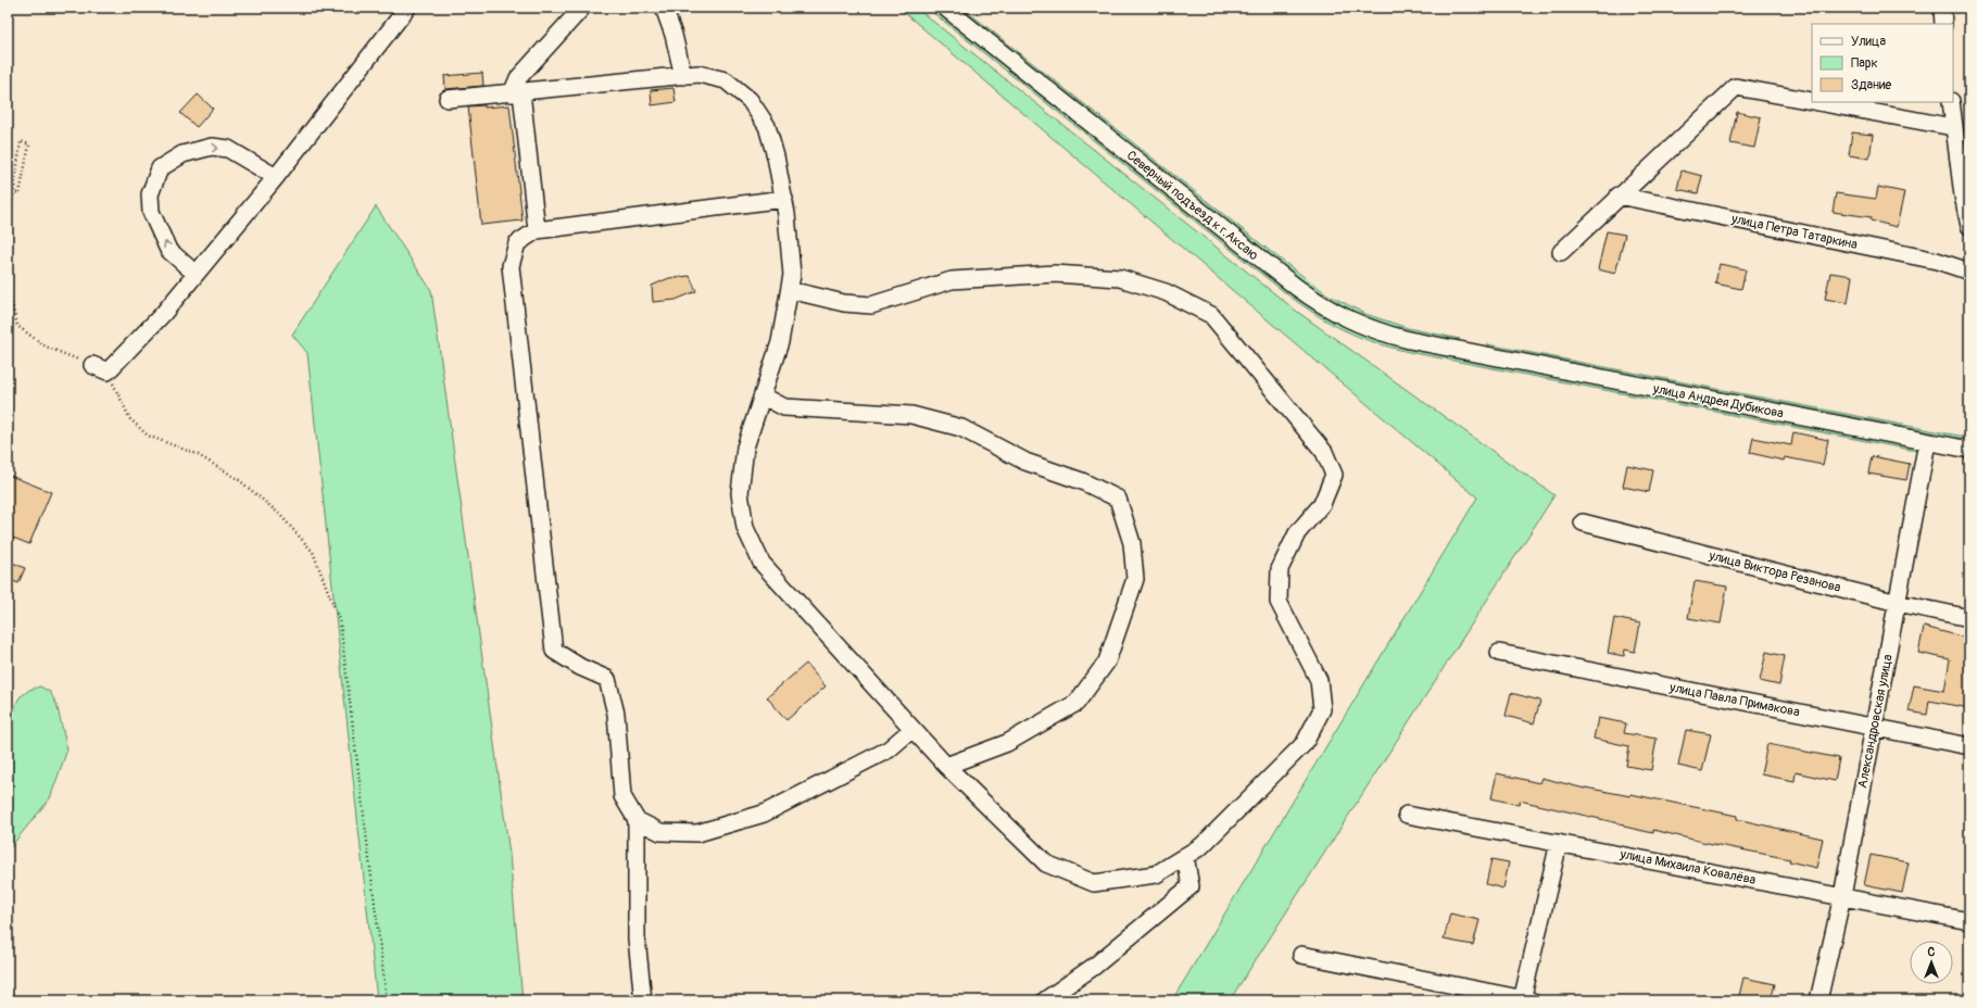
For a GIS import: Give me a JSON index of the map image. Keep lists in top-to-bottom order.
{
  "streets": {
    "street": [
      "Северный подъезд к г.Аксаю",
      "улица Петра Татаркина",
      "улица Андрея Дубикова",
      "улица Виктора Резанова",
      "улица Павла Примакова",
      "Александровская улица",
      "улица Михаила Ковалёва"
    ]
  },
  "crossings": [
    ["Северный подъезд к г.Аксаю", "улица Андрея Дубикова"],
    ["улица Андрея Дубикова", "Александровская улица"],
    ["улица Виктора Резанова", "Александровская улица"],
    ["улица Павла Примакова", "Александровская улица"],
    ["Александровская улица", "улица Михаила Ковалёва"]
  ],
  "legend": ["Улица", "Парк", "Здание"],
  "north": "top"
}
